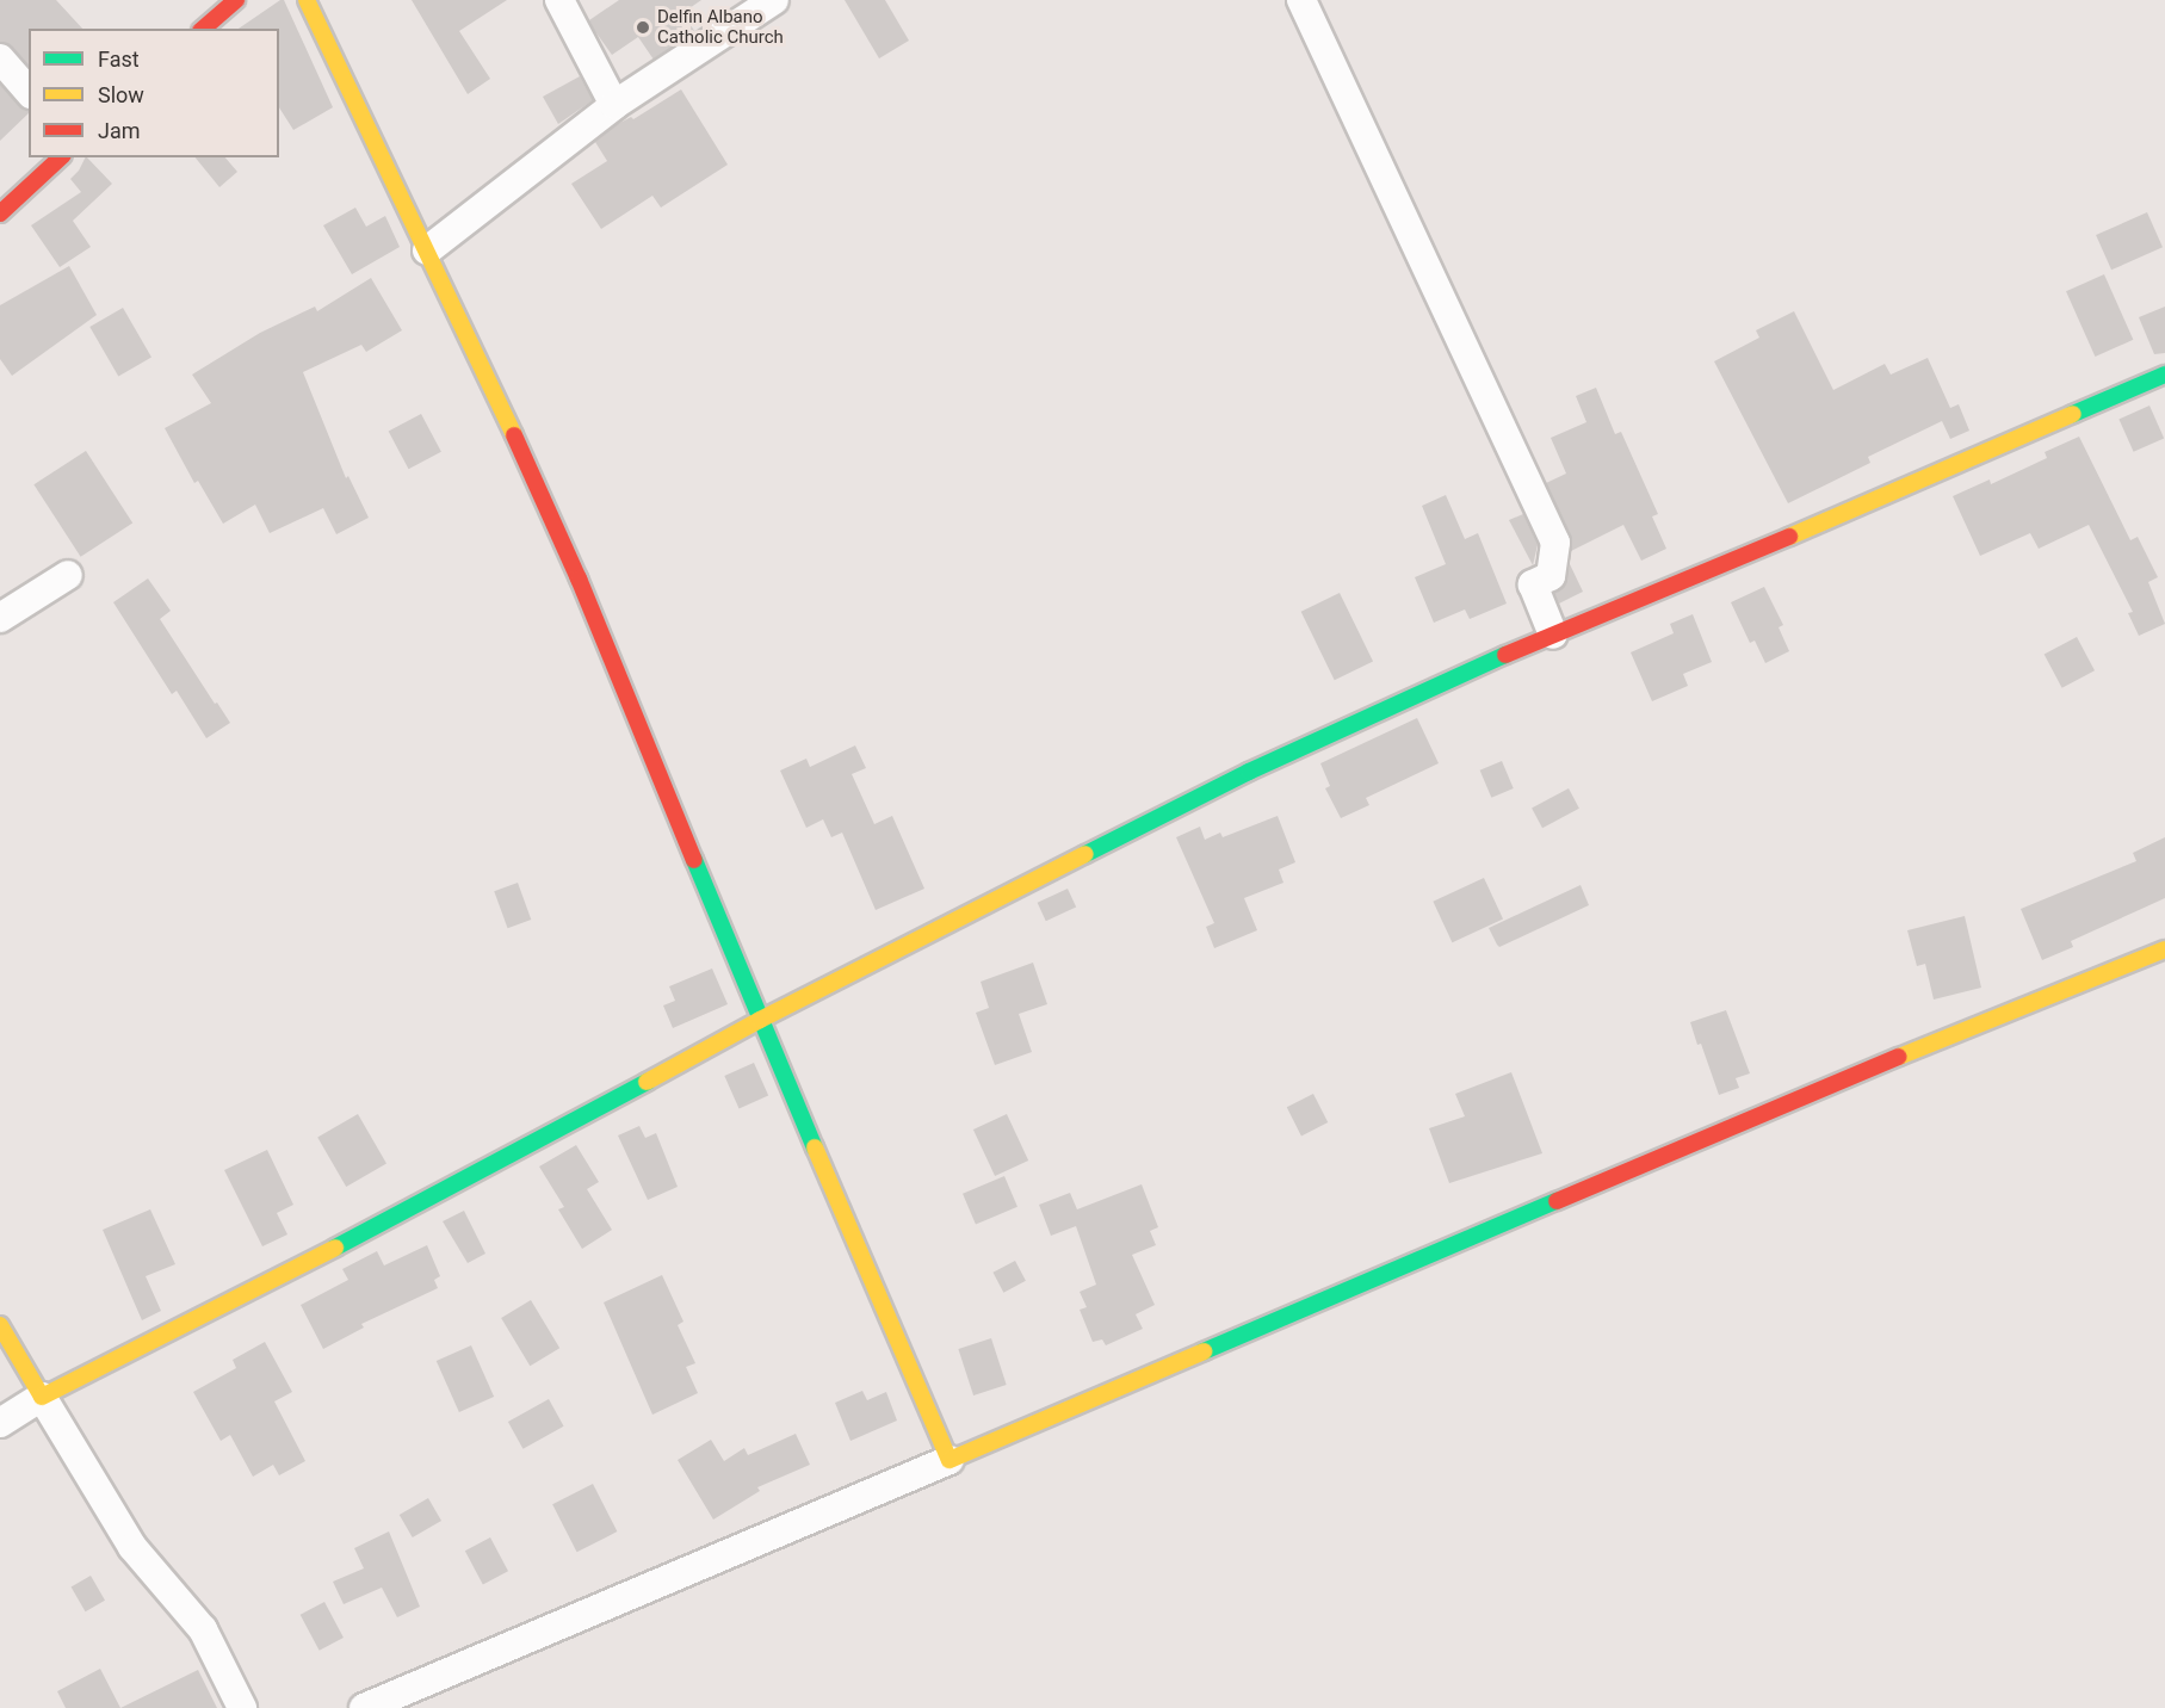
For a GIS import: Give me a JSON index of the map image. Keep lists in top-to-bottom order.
{
  "places": ["Delfin Albano Catholic Church"],
  "legend": ["Fast", "Slow", "Jam"]
}
